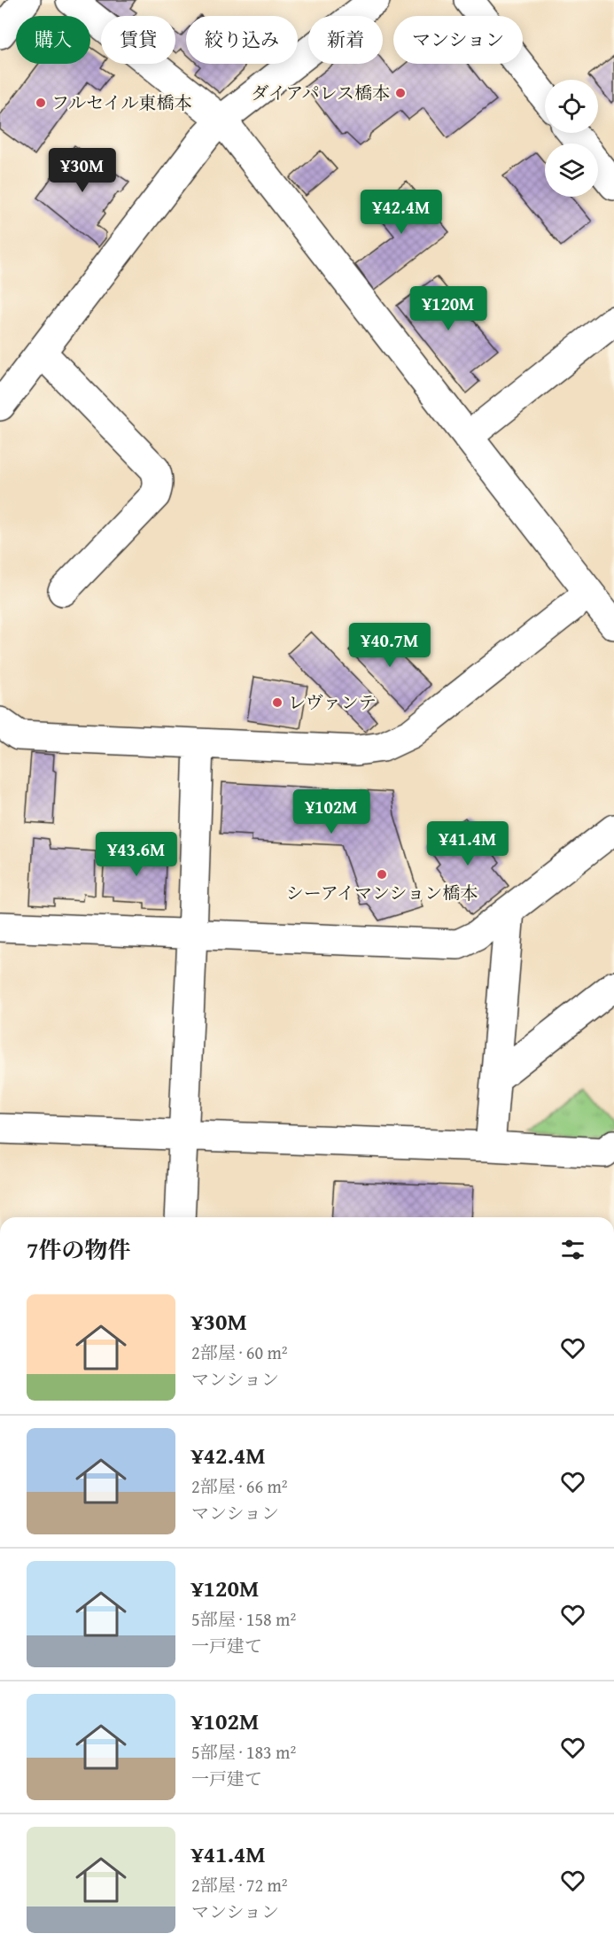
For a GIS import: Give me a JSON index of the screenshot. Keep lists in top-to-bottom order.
{
  "places": [
    "ダイアパレス橋本",
    "フルセイル東橋本",
    "レヴァンテ",
    "シーアイマンション橋本"
  ],
  "page": {
    "chip": [
      "購入",
      "賃貸",
      "絞り込み",
      "新着",
      "マンション"
    ],
    "price": [
      "¥30M",
      "¥42.4M",
      "¥120M",
      "¥40.7M",
      "¥102M",
      "¥41.4M",
      "¥43.6M"
    ],
    "heading": "7件の物件",
    "list": [
      {
        "name": "¥30M",
        "note": "2部屋 · 60 m² · マンション"
      },
      {
        "name": "¥42.4M",
        "note": "2部屋 · 66 m² · マンション"
      },
      {
        "name": "¥120M",
        "note": "5部屋 · 158 m² · 一戸建て"
      },
      {
        "name": "¥102M",
        "note": "5部屋 · 183 m² · 一戸建て"
      },
      {
        "name": "¥41.4M",
        "note": "2部屋 · 72 m² · マンション"
      }
    ]
  }
}
